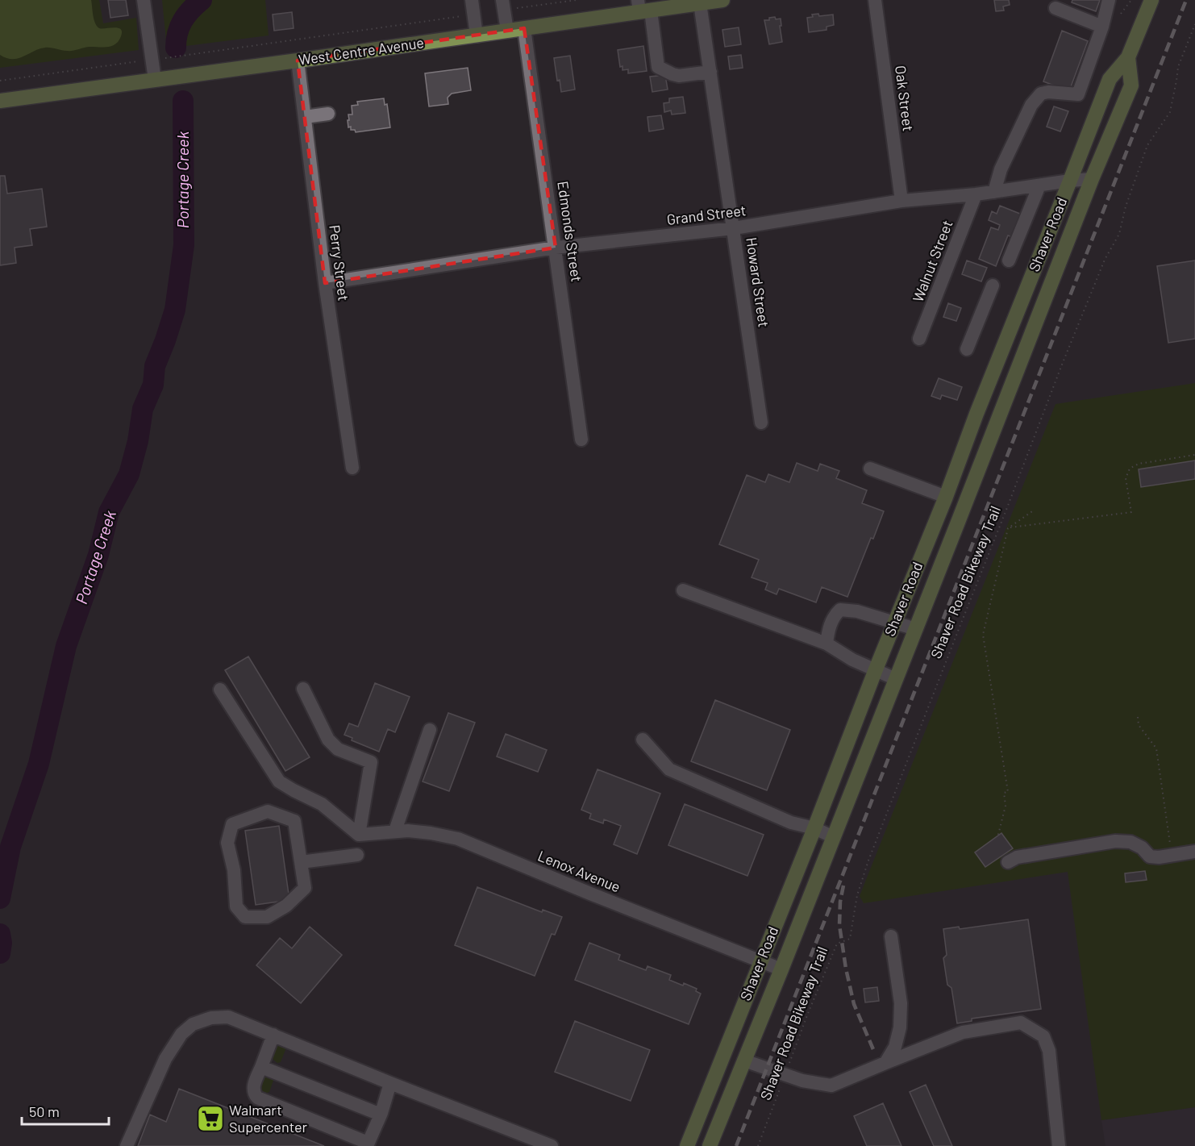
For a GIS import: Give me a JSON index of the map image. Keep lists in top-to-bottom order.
{
  "streets": {
    "main road": ["West Centre Avenue", "Shaver Road"],
    "street": [
      "Oak Street",
      "Grand Street",
      "Edmonds Street",
      "Walnut Street",
      "Perry Street",
      "Howard Street",
      "Lenox Avenue"
    ],
    "path": ["Shaver Road Bikeway Trail"]
  },
  "crossings": [
    ["West Centre Avenue", "Edmonds Street"],
    ["West Centre Avenue", "Perry Street"],
    ["West Centre Avenue", "Howard Street"],
    ["Oak Street", "Grand Street"],
    ["Grand Street", "Edmonds Street"],
    ["Grand Street", "Shaver Road"],
    ["Grand Street", "Walnut Street"],
    ["Grand Street", "Perry Street"],
    ["Grand Street", "Howard Street"],
    ["Shaver Road", "Lenox Avenue"]
  ],
  "water": ["Portage Creek"],
  "places": {
    "supermarket": ["Walmart Supercenter"]
  },
  "scale_bar": "50 m"
}
